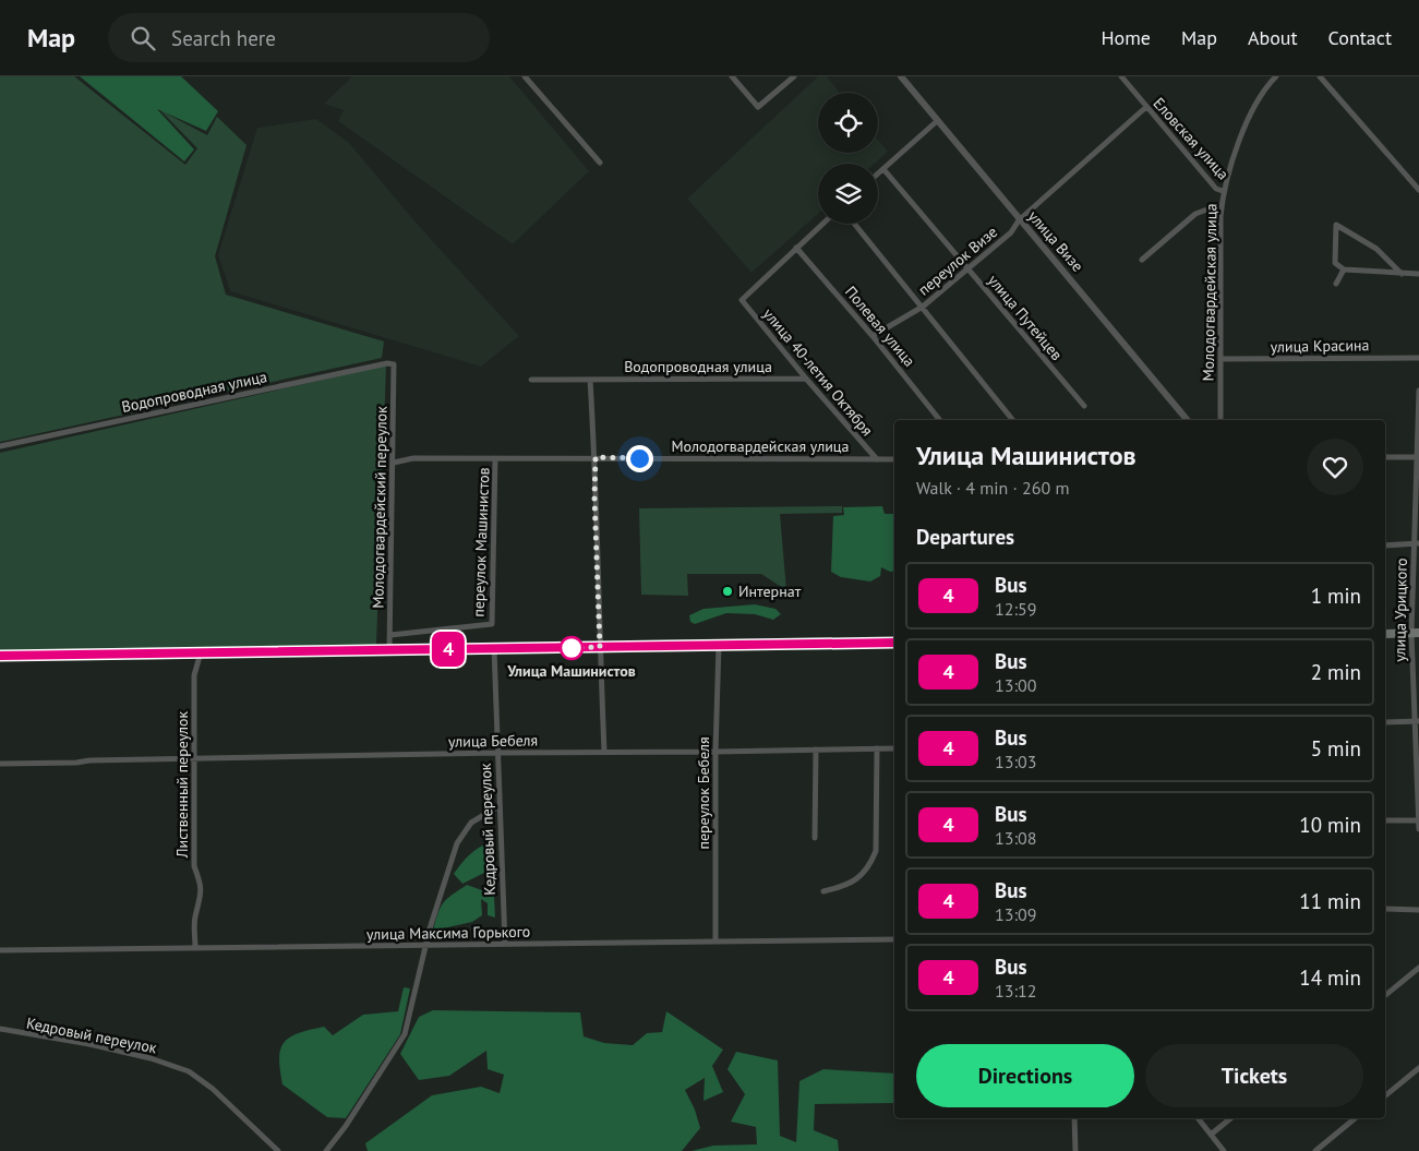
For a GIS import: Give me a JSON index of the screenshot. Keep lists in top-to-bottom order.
{
  "streets": {
    "street": [
      "Еловская улица",
      "улица Визе",
      "переулок Визе",
      "Молодогвардейская улица",
      "улица Путейцев",
      "Полевая улица",
      "улица Красина",
      "Водопроводная улица",
      "улица 40-летия Октября",
      "Молодогвардейский переулок",
      "переулок Машинистов",
      "улица Урицкого",
      "улица Бебеля",
      "Лиственный переулок",
      "переулок Бебеля",
      "Кедровый переулок",
      "улица Максима Горького"
    ]
  },
  "crossings": [
    ["Еловская улица", "переулок Визе"],
    ["Еловская улица", "Молодогвардейская улица"],
    ["улица Визе", "переулок Визе"],
    ["переулок Визе", "улица Путейцев"],
    ["переулок Визе", "Полевая улица"],
    ["Молодогвардейская улица", "улица Красина"],
    ["Молодогвардейская улица", "улица 40-летия Октября"],
    ["Молодогвардейская улица", "Молодогвардейский переулок"],
    ["Молодогвардейская улица", "переулок Машинистов"],
    ["Полевая улица", "улица 40-летия Октября"],
    ["Водопроводная улица", "улица 40-летия Октября"],
    ["Водопроводная улица", "Молодогвардейский переулок"],
    ["Молодогвардейский переулок", "переулок Машинистов"],
    ["улица Бебеля", "Лиственный переулок"],
    ["улица Бебеля", "переулок Бебеля"],
    ["улица Бебеля", "Кедровый переулок"],
    ["Лиственный переулок", "улица Максима Горького"],
    ["переулок Бебеля", "улица Максима Горького"],
    ["Кедровый переулок", "улица Максима Горького"]
  ],
  "places": ["Интернат", "Улица Машинистов"],
  "lines": ["bus line 4"],
  "page": {
    "header": "Map",
    "search": "Search here",
    "nav": [
      "Home",
      "Map",
      "About",
      "Contact"
    ],
    "on_map": "4",
    "heading": [
      ["Улица Машинистов", "Walk · 4 min · 260 m"],
      "Departures"
    ],
    "list": [
      {
        "mark": "4",
        "name": "Bus",
        "note": "12:59",
        "value": "1 min"
      },
      {
        "mark": "4",
        "name": "Bus",
        "note": "13:00",
        "value": "2 min"
      },
      {
        "mark": "4",
        "name": "Bus",
        "note": "13:03",
        "value": "5 min"
      },
      {
        "mark": "4",
        "name": "Bus",
        "note": "13:08",
        "value": "10 min"
      },
      {
        "mark": "4",
        "name": "Bus",
        "note": "13:09",
        "value": "11 min"
      },
      {
        "mark": "4",
        "name": "Bus",
        "note": "13:12",
        "value": "14 min"
      }
    ],
    "buttons": ["Directions", "Tickets"]
  }
}
